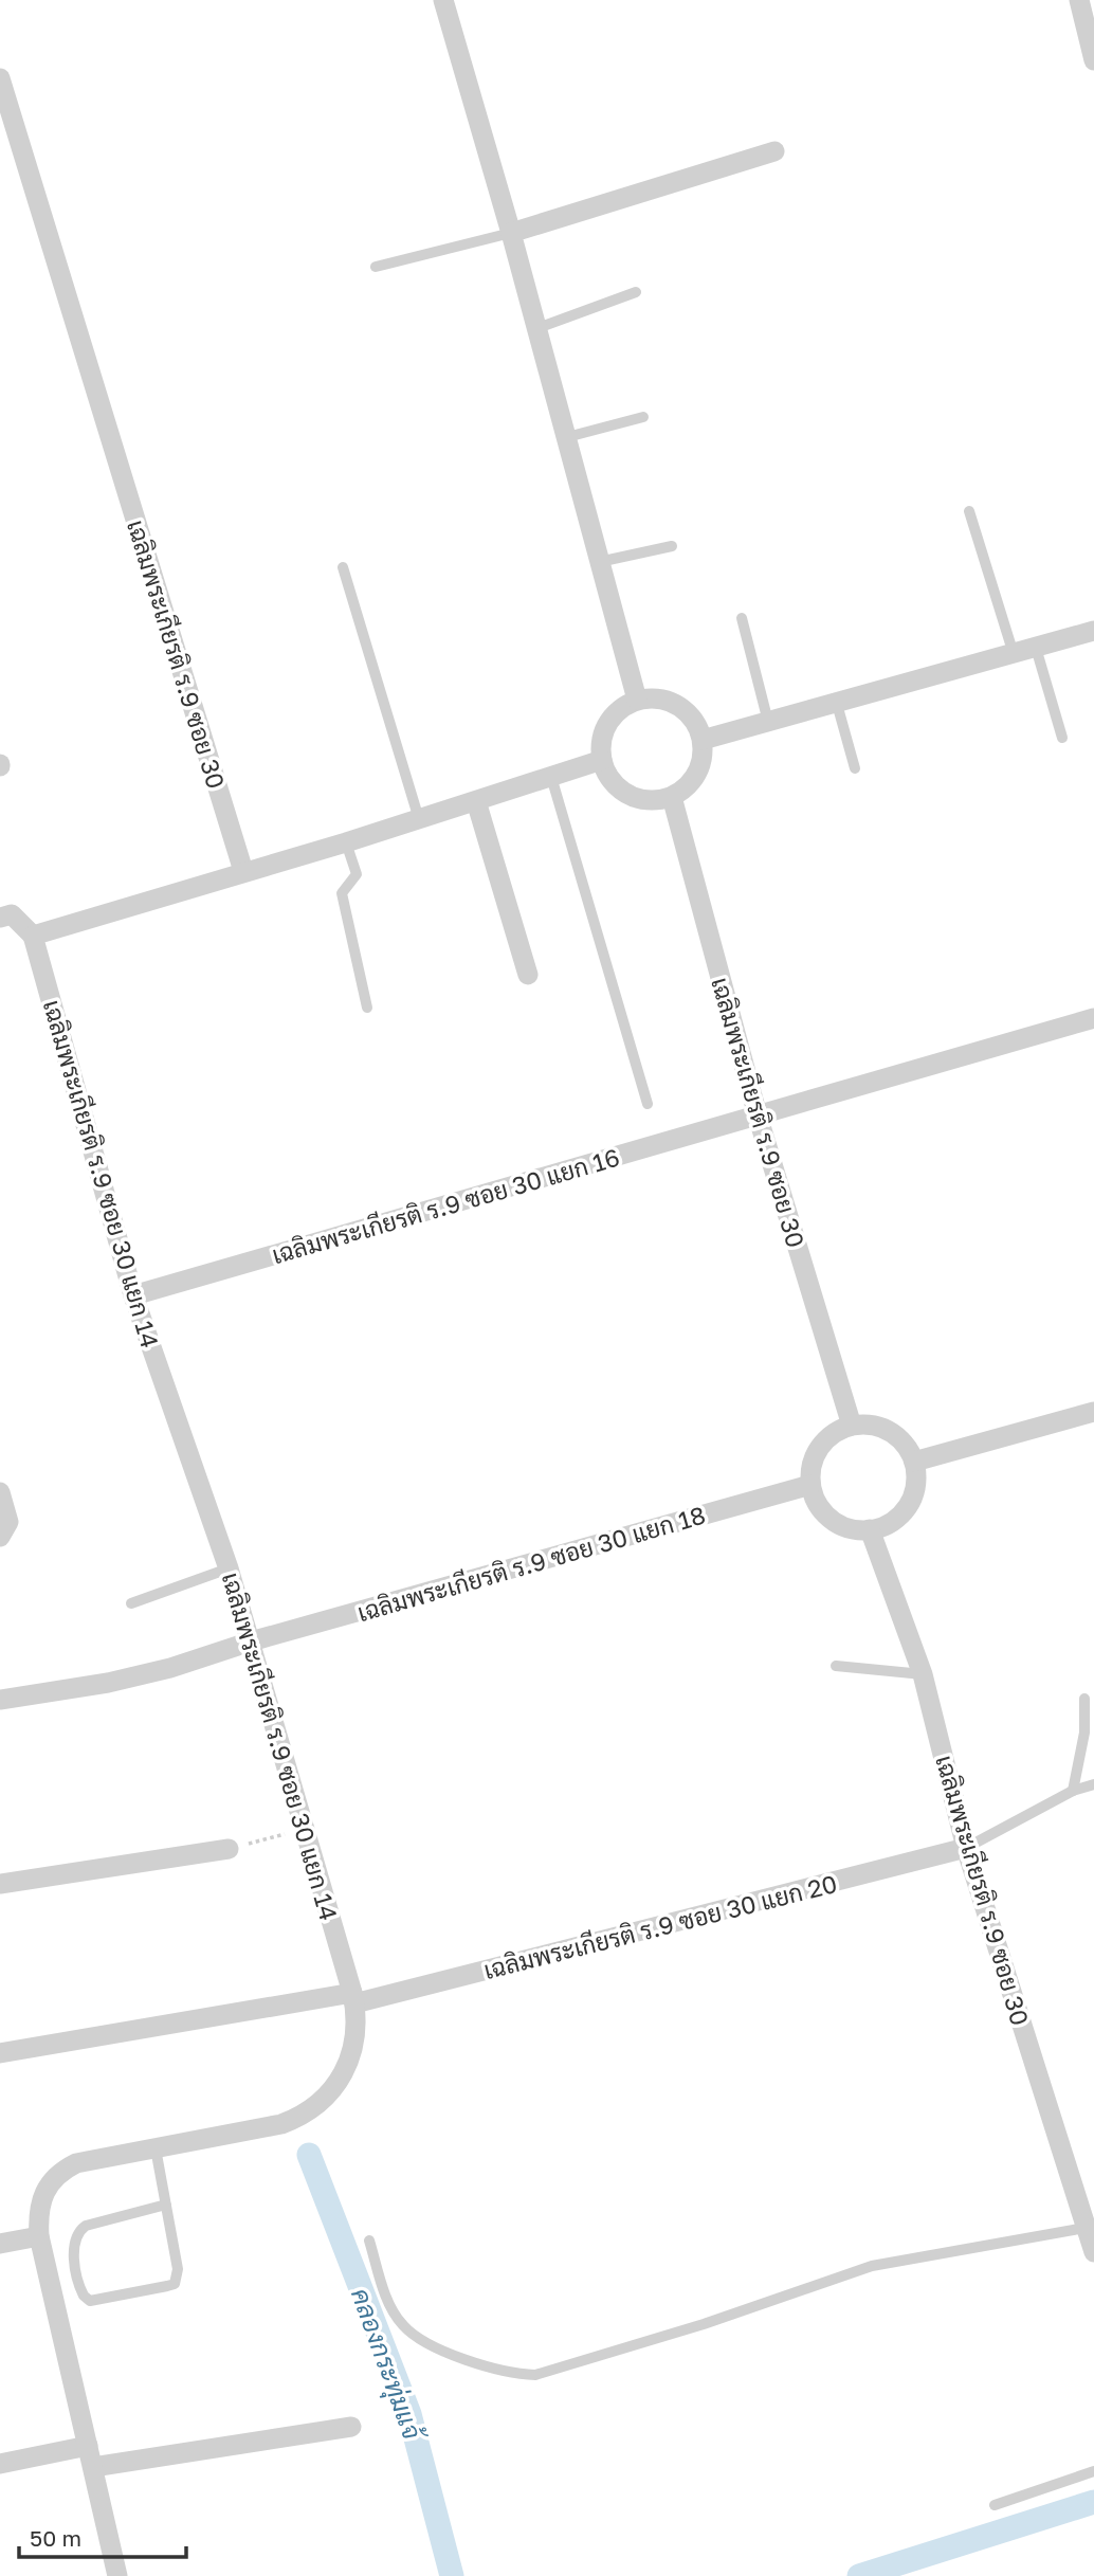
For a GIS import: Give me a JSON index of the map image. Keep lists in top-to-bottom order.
{
  "streets": {
    "street": [
      "เฉลิมพระเกียรติ ร.9 ซอย 30",
      "เฉลิมพระเกียรติ ร.9 ซอย 30 แยก 14",
      "เฉลิมพระเกียรติ ร.9 ซอย 30 แยก 16",
      "เฉลิมพระเกียรติ ร.9 ซอย 30 แยก 18",
      "เฉลิมพระเกียรติ ร.9 ซอย 30 แยก 20"
    ]
  },
  "crossings": [
    ["เฉลิมพระเกียรติ ร.9 ซอย 30", "เฉลิมพระเกียรติ ร.9 ซอย 30 แยก 16"],
    ["เฉลิมพระเกียรติ ร.9 ซอย 30", "เฉลิมพระเกียรติ ร.9 ซอย 30 แยก 18"],
    ["เฉลิมพระเกียรติ ร.9 ซอย 30", "เฉลิมพระเกียรติ ร.9 ซอย 30 แยก 20"],
    ["เฉลิมพระเกียรติ ร.9 ซอย 30 แยก 14", "เฉลิมพระเกียรติ ร.9 ซอย 30 แยก 16"],
    ["เฉลิมพระเกียรติ ร.9 ซอย 30 แยก 14", "เฉลิมพระเกียรติ ร.9 ซอย 30 แยก 18"],
    ["เฉลิมพระเกียรติ ร.9 ซอย 30 แยก 14", "เฉลิมพระเกียรติ ร.9 ซอย 30 แยก 20"]
  ],
  "water": ["คลองกระทุ่มแจ้"],
  "scale_bar": "50 m"
}
